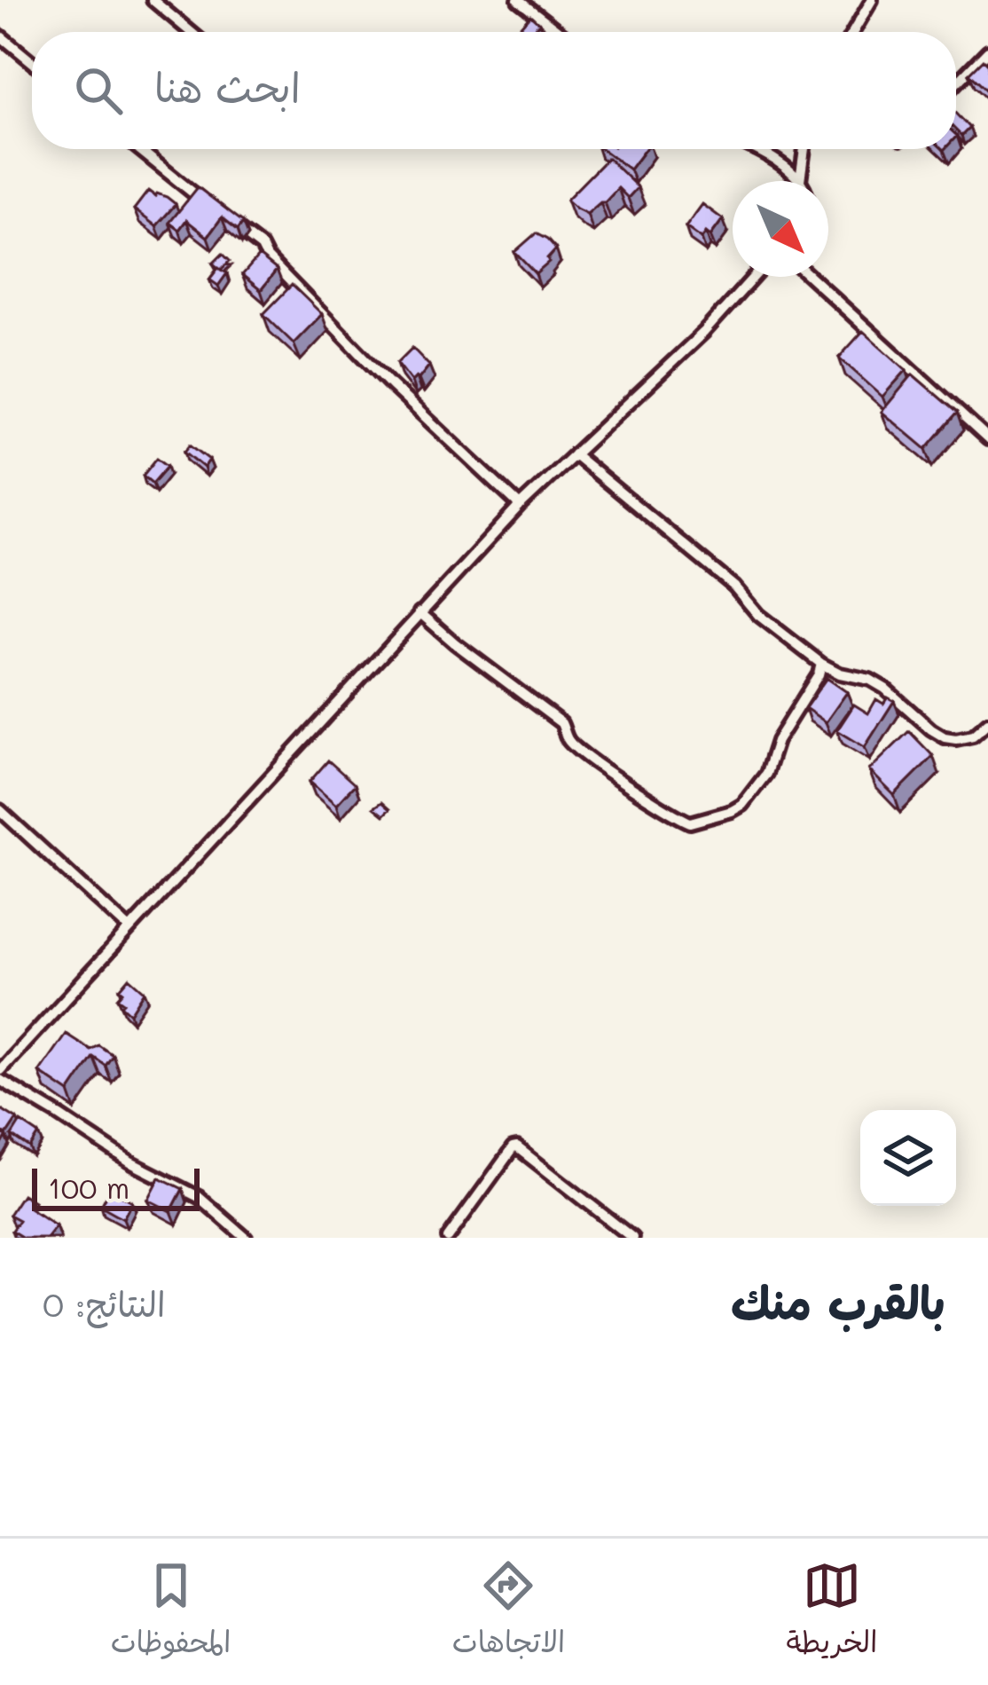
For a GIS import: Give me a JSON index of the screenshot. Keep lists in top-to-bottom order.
{
  "scale_bar": "100 m",
  "north": "bottom right",
  "page": {
    "search": "ابحث هنا",
    "scale": "100 m",
    "heading": ["بالقرب منك", "النتائج: 0"],
    "nav": ["الخريطة", "الاتجاهات", "المحفوظات"]
  }
}
